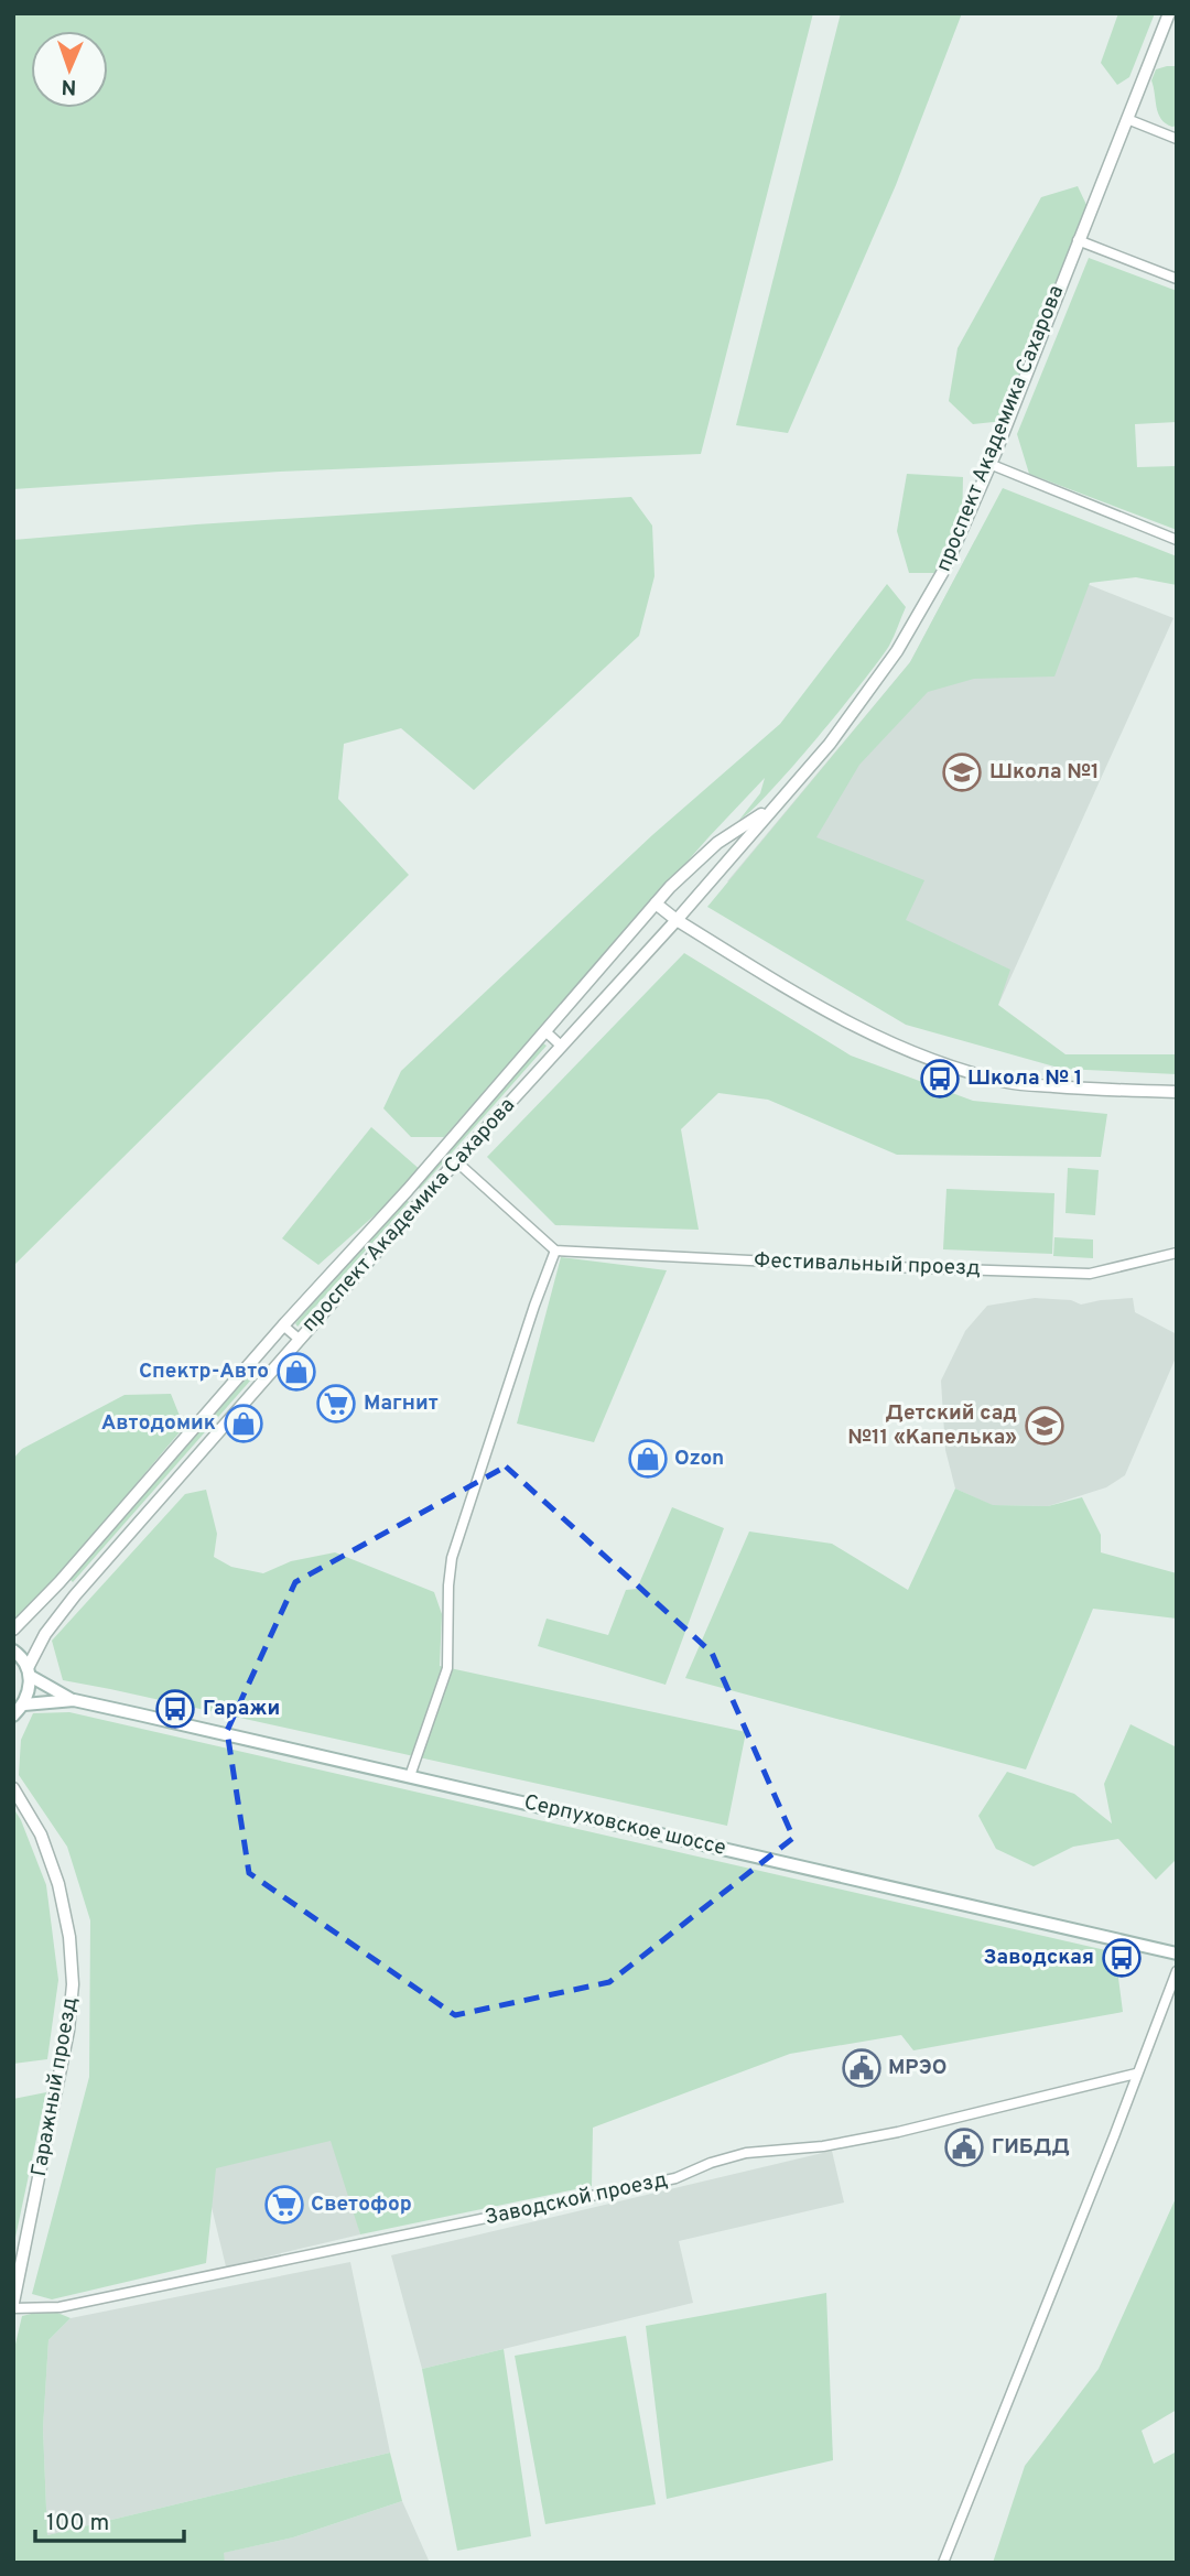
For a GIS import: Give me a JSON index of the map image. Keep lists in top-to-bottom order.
{
  "streets": {
    "main road": ["Серпуховское шоссе"],
    "street": [
      "проспект Академика Сахарова",
      "Фестивальный проезд",
      "Гаражный проезд",
      "Заводской проезд"
    ]
  },
  "crossings": [
    ["Гаражный проезд", "Заводской проезд"]
  ],
  "places": {
    "school or university": ["Школа №1", "Детский сад №11 «Капелька»"],
    "bus stop": ["Школа № 1", "Гаражи", "Заводская"],
    "shop": ["Спектр-Авто", "Автодомик", "Ozon"],
    "supermarket": ["Магнит", "Светофор"],
    "public building": ["МРЭО", "ГИБДД"]
  },
  "scale_bar": "100 m",
  "north": "bottom"
}
